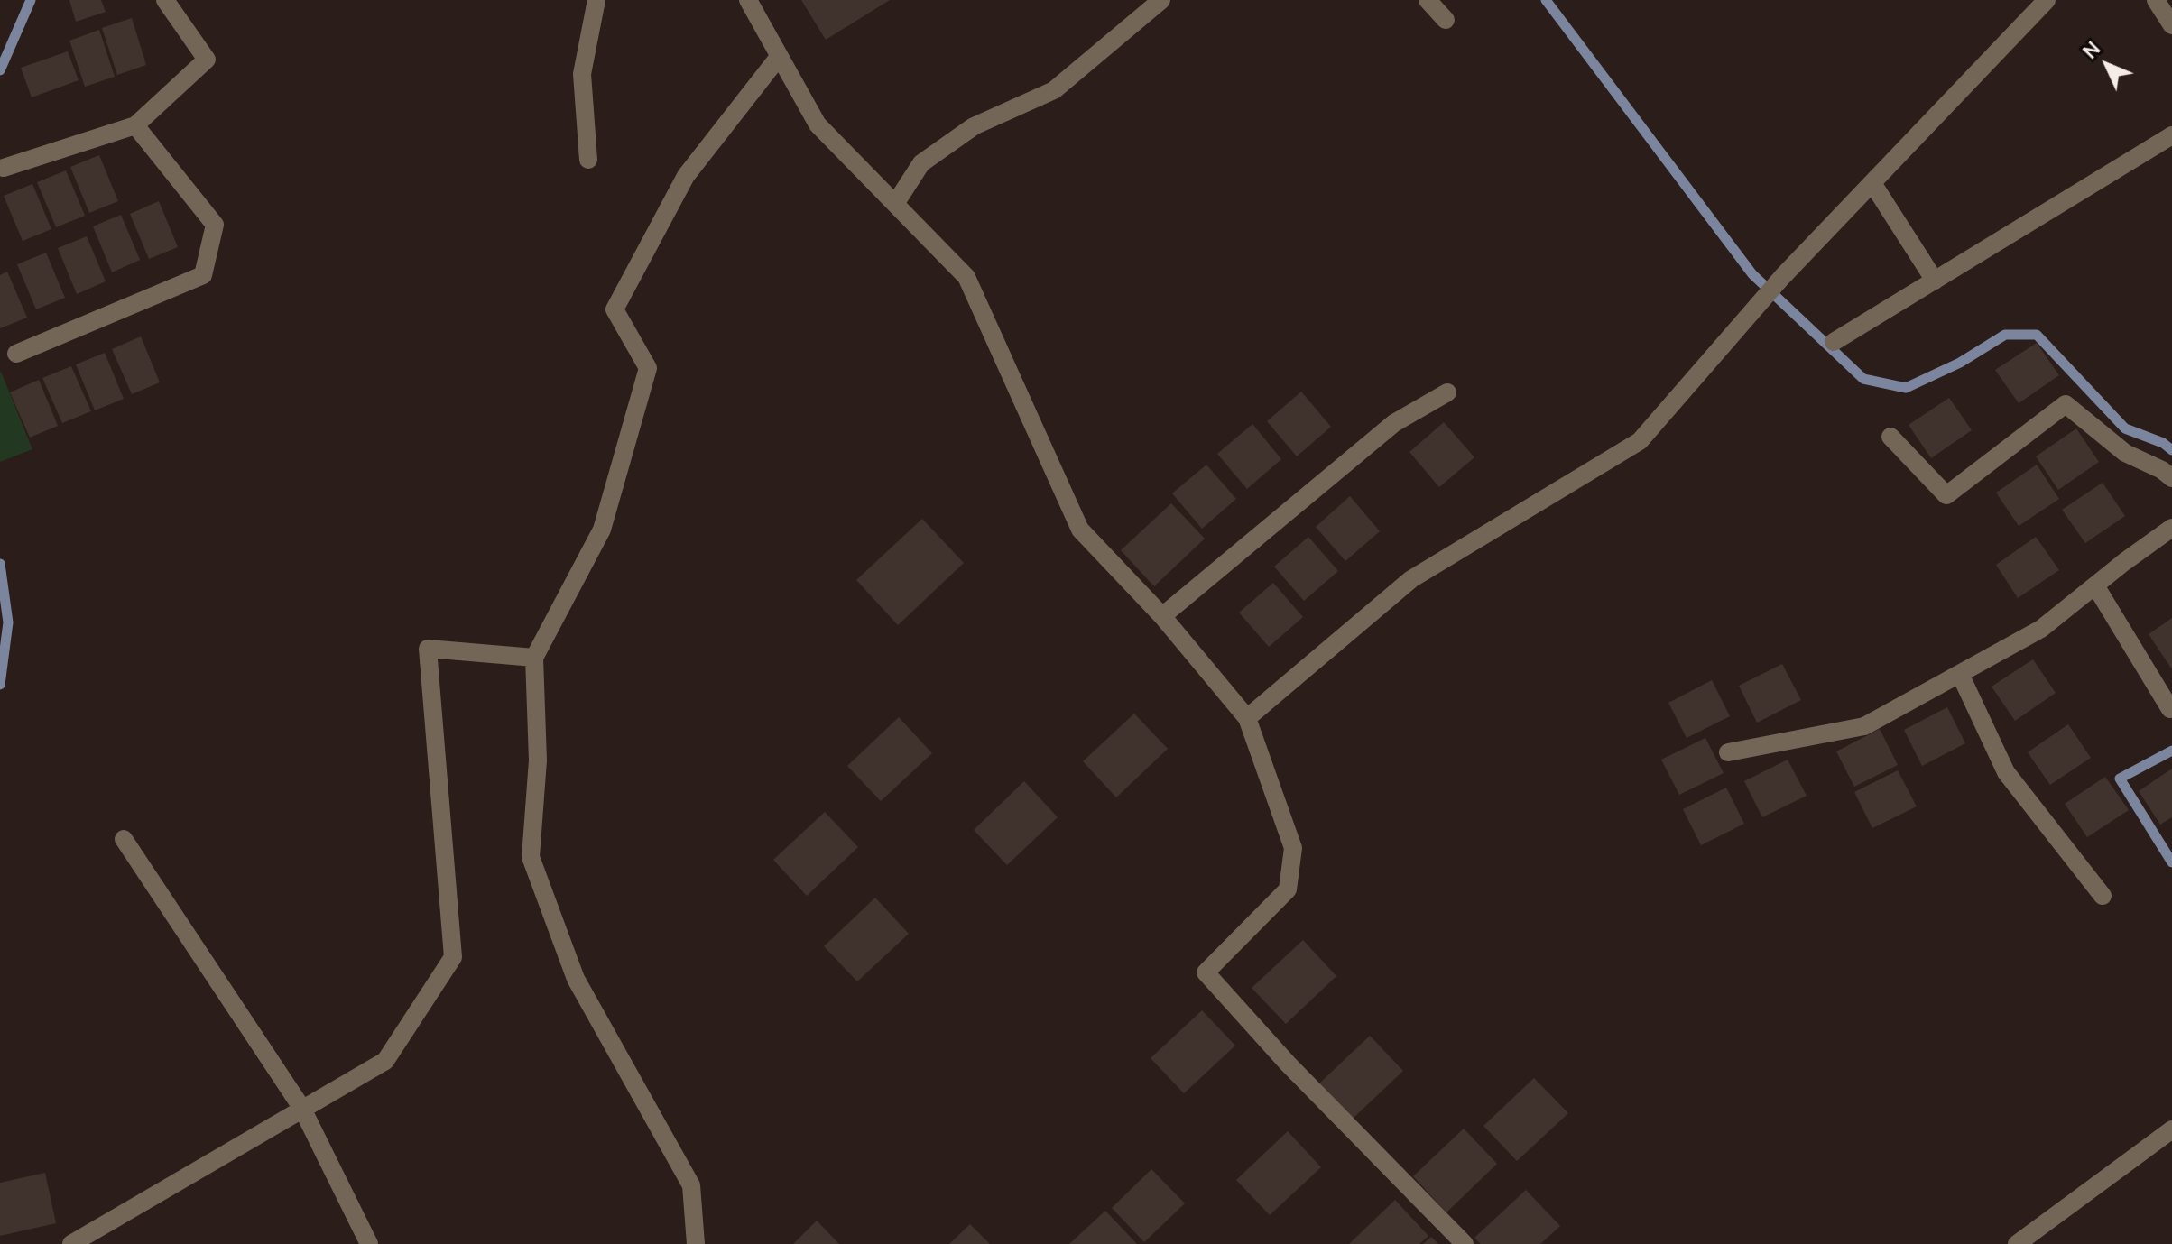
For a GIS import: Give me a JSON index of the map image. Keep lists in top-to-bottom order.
{
  "north": "top left"
}
